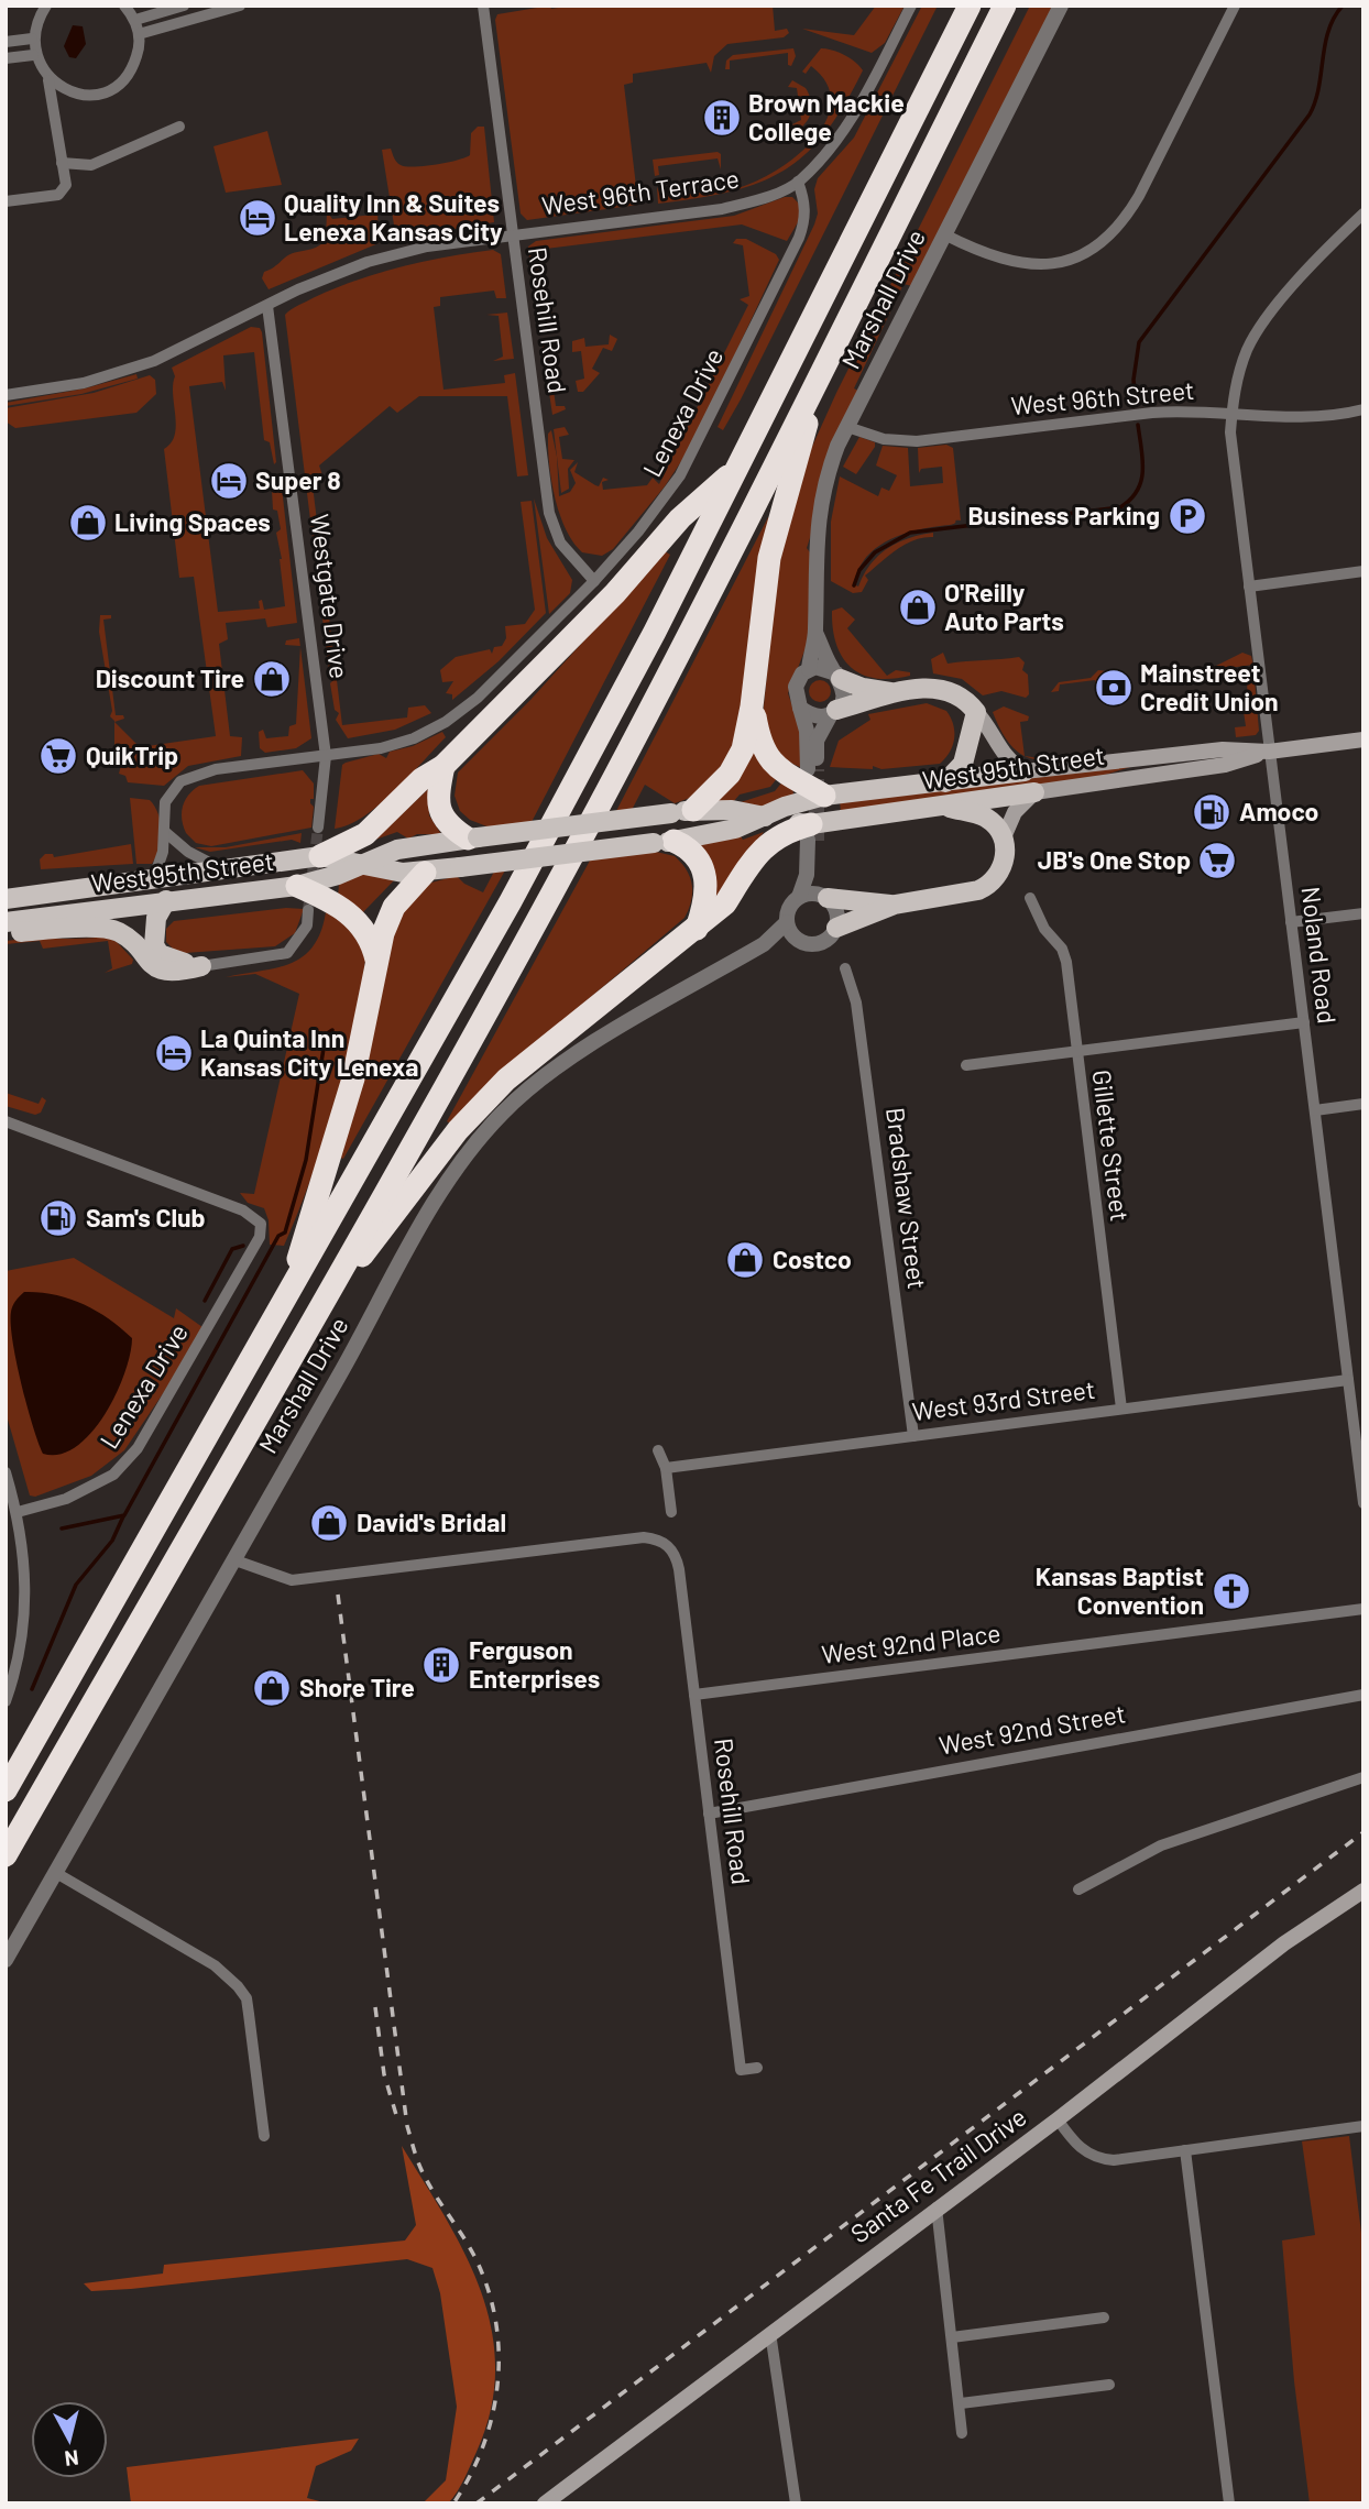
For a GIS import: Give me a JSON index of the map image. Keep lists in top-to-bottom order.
{
  "streets": {
    "main road": ["West 95th Street", "Santa Fe Trail Drive"],
    "street": [
      "West 96th Terrace",
      "Marshall Drive",
      "Rosehill Road",
      "West 96th Street",
      "Lenexa Drive",
      "Westgate Drive",
      "Noland Road",
      "Gillette Street",
      "Bradshaw Street",
      "West 93rd Street",
      "West 92nd Place",
      "West 92nd Street"
    ]
  },
  "crossings": [
    ["West 96th Terrace", "Rosehill Road"],
    ["West 96th Terrace", "Lenexa Drive"],
    ["West 96th Terrace", "Westgate Drive"],
    ["Marshall Drive", "Rosehill Road"],
    ["Marshall Drive", "West 96th Street"],
    ["Rosehill Road", "Lenexa Drive"],
    ["Rosehill Road", "West 92nd Place"],
    ["Rosehill Road", "West 92nd Street"],
    ["West 96th Street", "Noland Road"],
    ["Lenexa Drive", "Westgate Drive"],
    ["Lenexa Drive", "West 95th Street"],
    ["West 95th Street", "Noland Road"],
    ["Noland Road", "West 93rd Street"],
    ["Gillette Street", "West 93rd Street"],
    ["Bradshaw Street", "West 93rd Street"]
  ],
  "places": {
    "building": ["Brown Mackie College", "Ferguson Enterprises"],
    "hotel": ["Quality Inn & Suites Lenexa Kansas City", "Super 8", "La Quinta Inn Kansas City Lenexa"],
    "parking": ["Business Parking"],
    "shop": [
      "Living Spaces",
      "O'Reilly Auto Parts",
      "Discount Tire",
      "Costco",
      "David's Bridal",
      "Shore Tire"
    ],
    "bank": ["Mainstreet Credit Union"],
    "supermarket": ["QuikTrip", "JB's One Stop"],
    "fuel station": ["Amoco", "Sam's Club"],
    "church": ["Kansas Baptist Convention"]
  },
  "north": "bottom"
}
